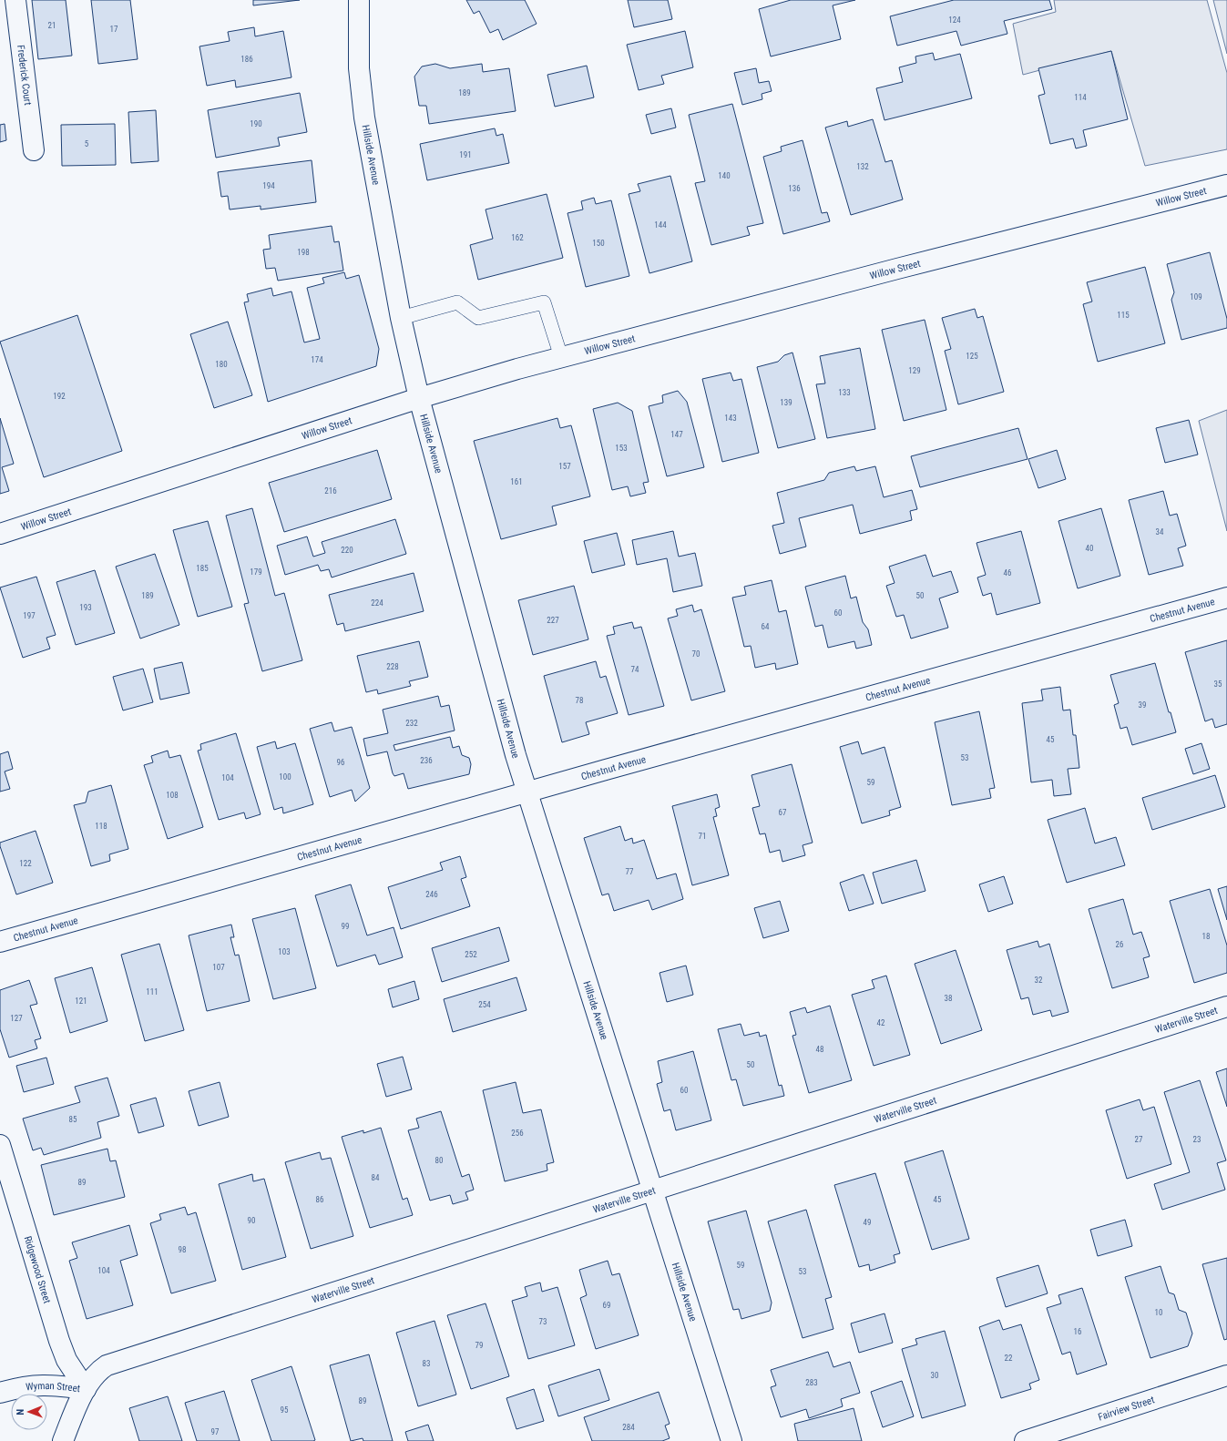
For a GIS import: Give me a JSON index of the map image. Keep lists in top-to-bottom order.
{
  "streets": {
    "street": [
      "Frederick Court",
      "Hillside Avenue",
      "Willow Street",
      "Chestnut Avenue",
      "Waterville Street",
      "Ridgewood Street",
      "Wyman Street",
      "Fairview Street"
    ]
  },
  "crossings": [
    ["Hillside Avenue", "Willow Street"],
    ["Hillside Avenue", "Chestnut Avenue"],
    ["Hillside Avenue", "Waterville Street"],
    ["Waterville Street", "Ridgewood Street"],
    ["Waterville Street", "Wyman Street"],
    ["Ridgewood Street", "Wyman Street"]
  ],
  "house_numbers": [
    "124",
    "21",
    "17",
    "186",
    "189",
    "114",
    "190",
    "5",
    "191",
    "132",
    "140",
    "194",
    "136",
    "144",
    "162",
    "150",
    "198",
    "109",
    "115",
    "125",
    "174",
    "180",
    "129",
    "133",
    "192",
    "139",
    "143",
    "147",
    "153",
    "157",
    "161",
    "216",
    "34",
    "40",
    "220",
    "185",
    "179",
    "46",
    "189",
    "50",
    "224",
    "193",
    "60",
    "197",
    "227",
    "64",
    "70",
    "228",
    "74",
    "35",
    "78",
    "39",
    "232",
    "45",
    "53",
    "236",
    "96",
    "100",
    "104",
    "59",
    "108",
    "67",
    "118",
    "71",
    "122",
    "77",
    "246",
    "99",
    "18",
    "26",
    "103",
    "252",
    "107",
    "32",
    "111",
    "38",
    "121",
    "254",
    "127",
    "42",
    "48",
    "50",
    "60",
    "85",
    "256",
    "27",
    "23",
    "80",
    "84",
    "89",
    "86",
    "45",
    "90",
    "49",
    "98",
    "59",
    "104",
    "53",
    "69",
    "10",
    "73",
    "16",
    "79",
    "22",
    "83",
    "30",
    "283",
    "89",
    "95",
    "284",
    "97"
  ],
  "north": "left"
}
